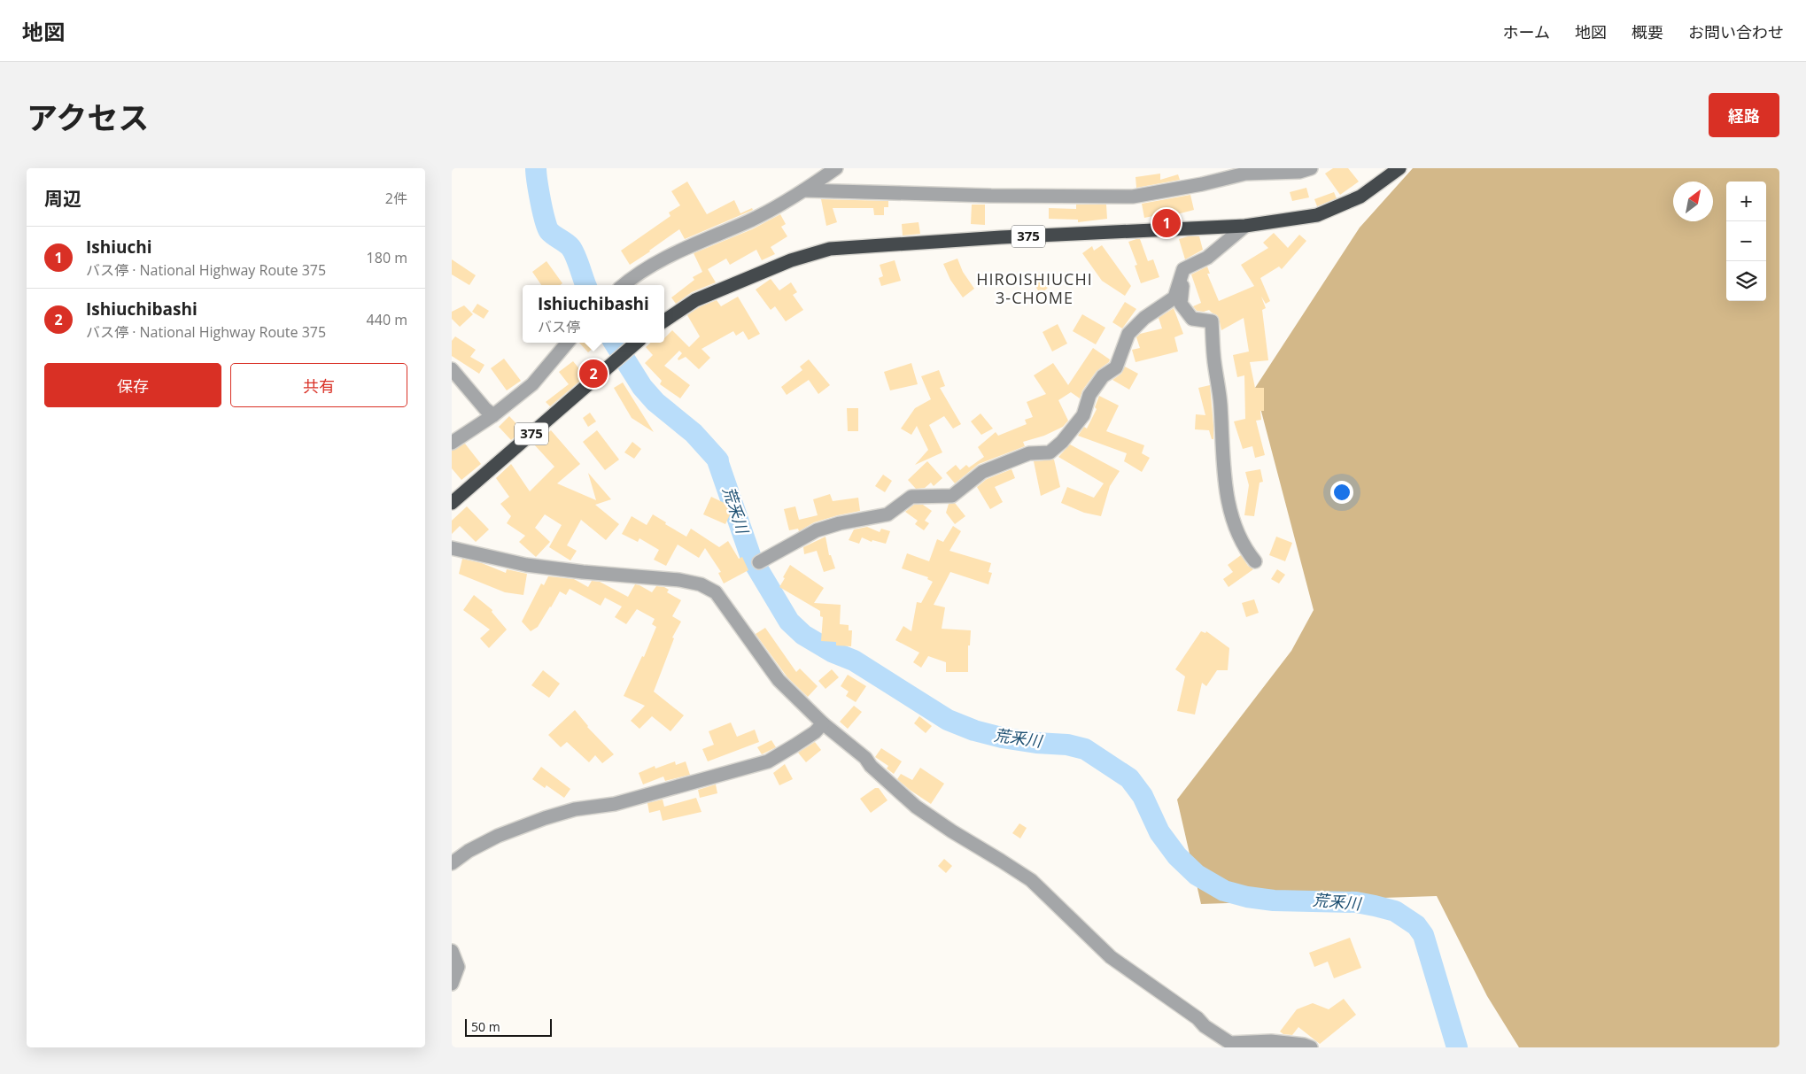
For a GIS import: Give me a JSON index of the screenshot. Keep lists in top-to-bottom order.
{
  "streets": {
    "highway": ["375"]
  },
  "districts": ["HIROISHIUCHI 3-CHOME"],
  "water": ["荒釆川"],
  "scale_bar": "50 m",
  "north": "top right",
  "page": {
    "header": "地図",
    "nav": [
      "ホーム",
      "地図",
      "概要",
      "お問い合わせ"
    ],
    "title": "アクセス",
    "buttons": [
      "経路",
      ["保存", "共有"]
    ],
    "heading": ["周辺", "2件"],
    "map_buttons": ["+", "−"],
    "pins": ["1", "2"],
    "list": [
      {
        "mark": "1",
        "name": "Ishiuchi",
        "note": "バス停 · National Highway Route 375",
        "value": "180 m"
      },
      {
        "mark": "2",
        "name": "Ishiuchibashi",
        "note": "バス停 · National Highway Route 375",
        "value": "440 m"
      }
    ],
    "popup": ["Ishiuchibashi", "バス停"],
    "scale": "50 m"
  }
}
